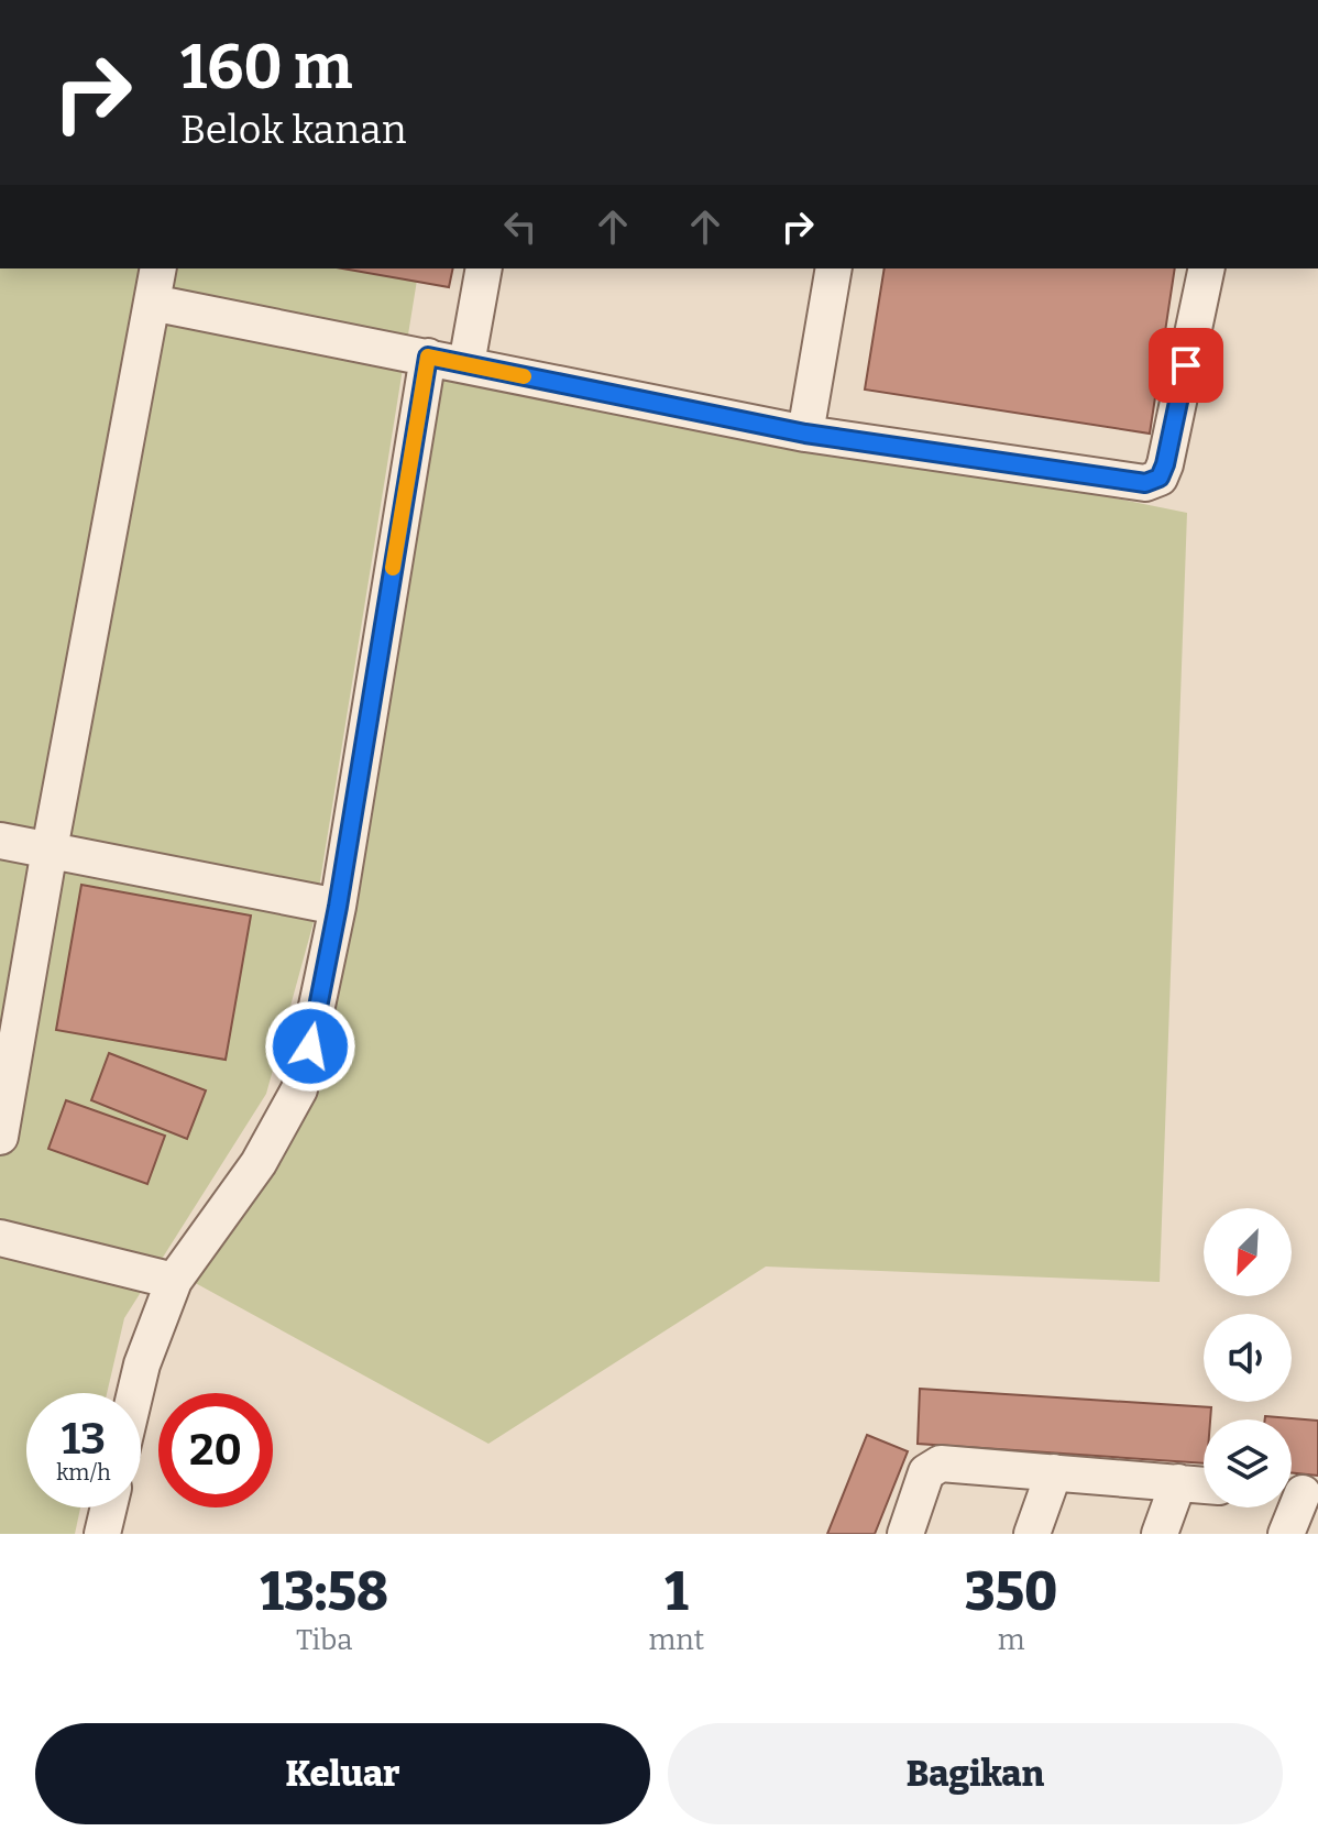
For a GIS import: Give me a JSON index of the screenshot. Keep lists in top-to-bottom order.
{
  "north": "bottom left",
  "page": {
    "turn": ["160 m", "Belok kanan"],
    "speed": "13 km/h",
    "limit": "20",
    "eta": [
      "13:58",
      "Tiba",
      "1",
      "mnt",
      "350",
      "m"
    ],
    "buttons": ["Keluar", "Bagikan"]
  }
}
